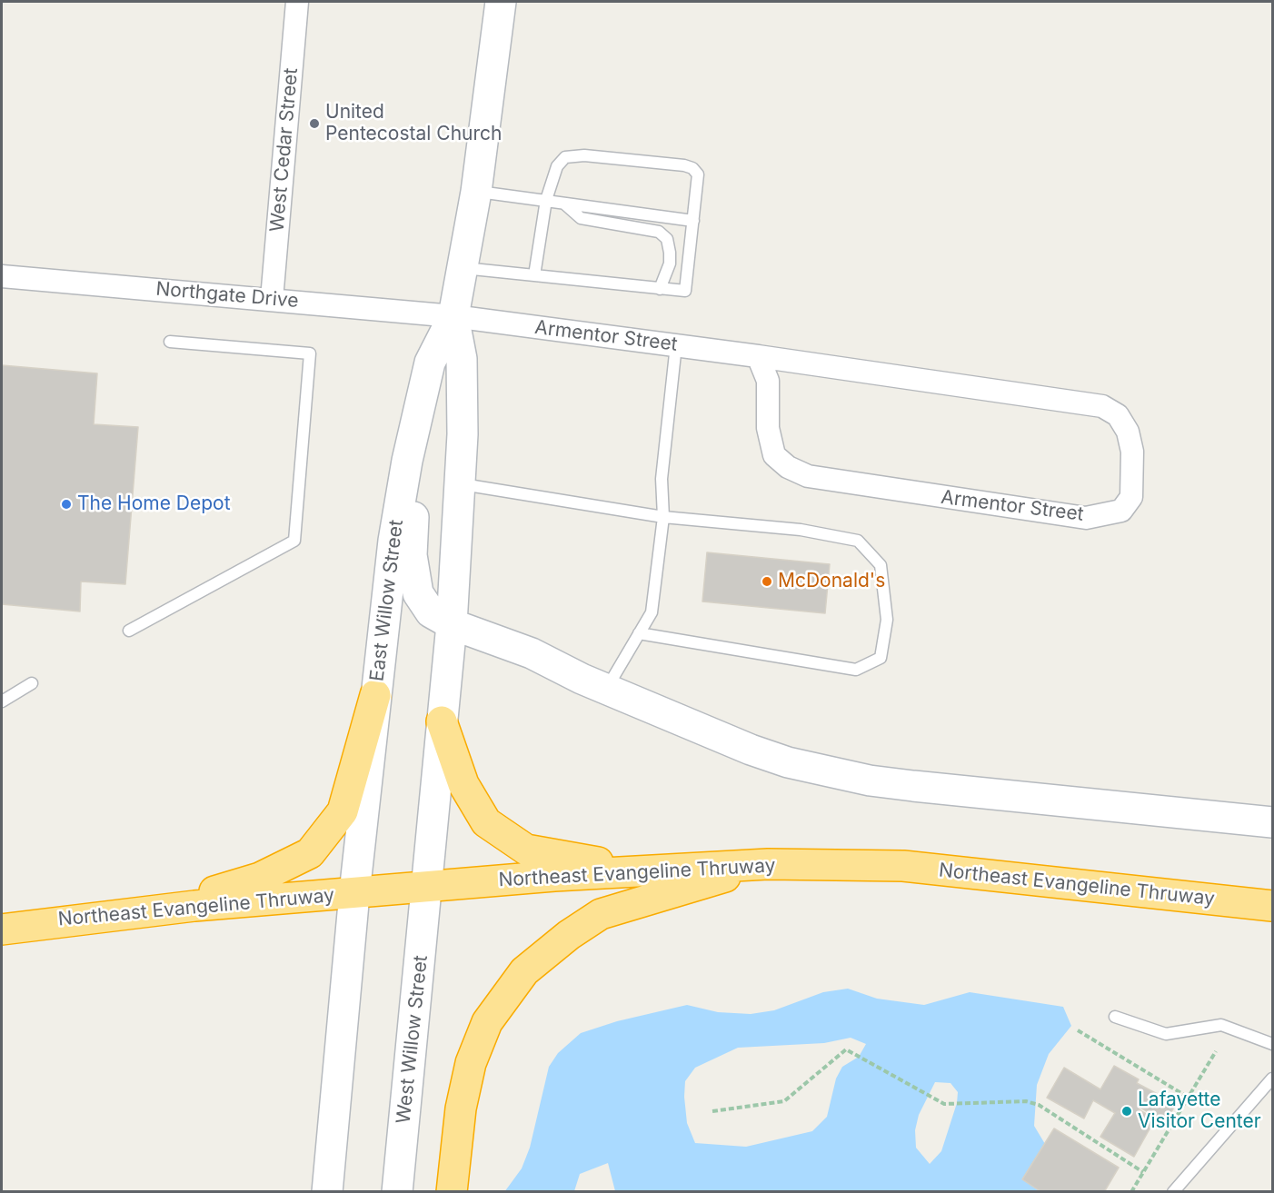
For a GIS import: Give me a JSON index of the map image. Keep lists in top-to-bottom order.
{
  "streets": {
    "highway": ["Northeast Evangeline Thruway"],
    "main road": ["East Willow Street", "West Willow Street"],
    "street": ["West Cedar Street", "Northgate Drive", "Armentor Street"]
  },
  "crossings": [
    ["West Cedar Street", "Northgate Drive"],
    ["Northgate Drive", "Armentor Street"],
    ["Northgate Drive", "East Willow Street"],
    ["Armentor Street", "East Willow Street"],
    ["East Willow Street", "Northeast Evangeline Thruway"],
    ["East Willow Street", "West Willow Street"],
    ["Northeast Evangeline Thruway", "West Willow Street"]
  ],
  "places": [
    "United Pentecostal Church",
    "The Home Depot",
    "McDonald's",
    "Lafayette Visitor Center"
  ]
}
